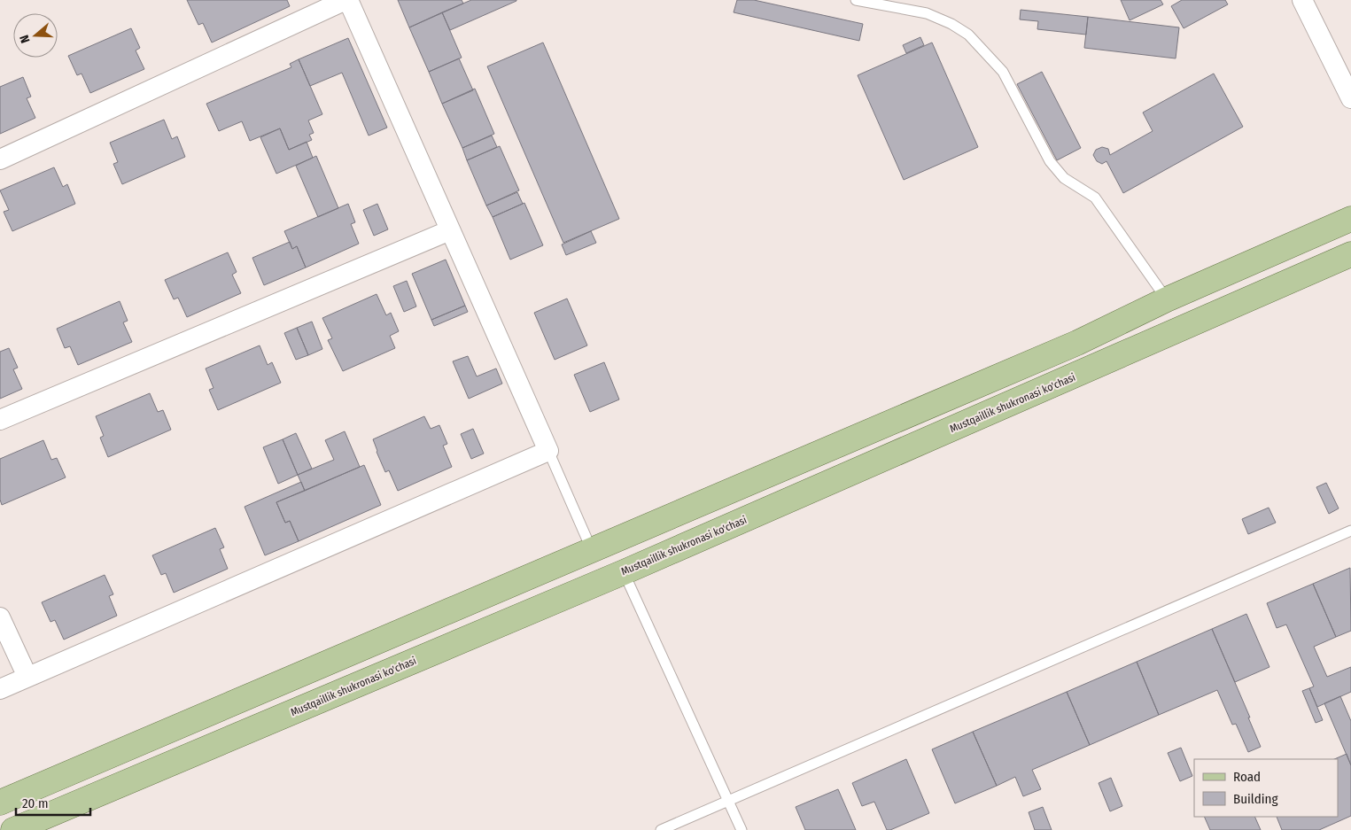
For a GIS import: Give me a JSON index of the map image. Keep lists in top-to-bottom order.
{
  "streets": {
    "main road": ["Mustqaillik shukronasi ko'chasi"]
  },
  "legend": ["Road", "Building"],
  "scale_bar": "20 m",
  "north": "left"
}
